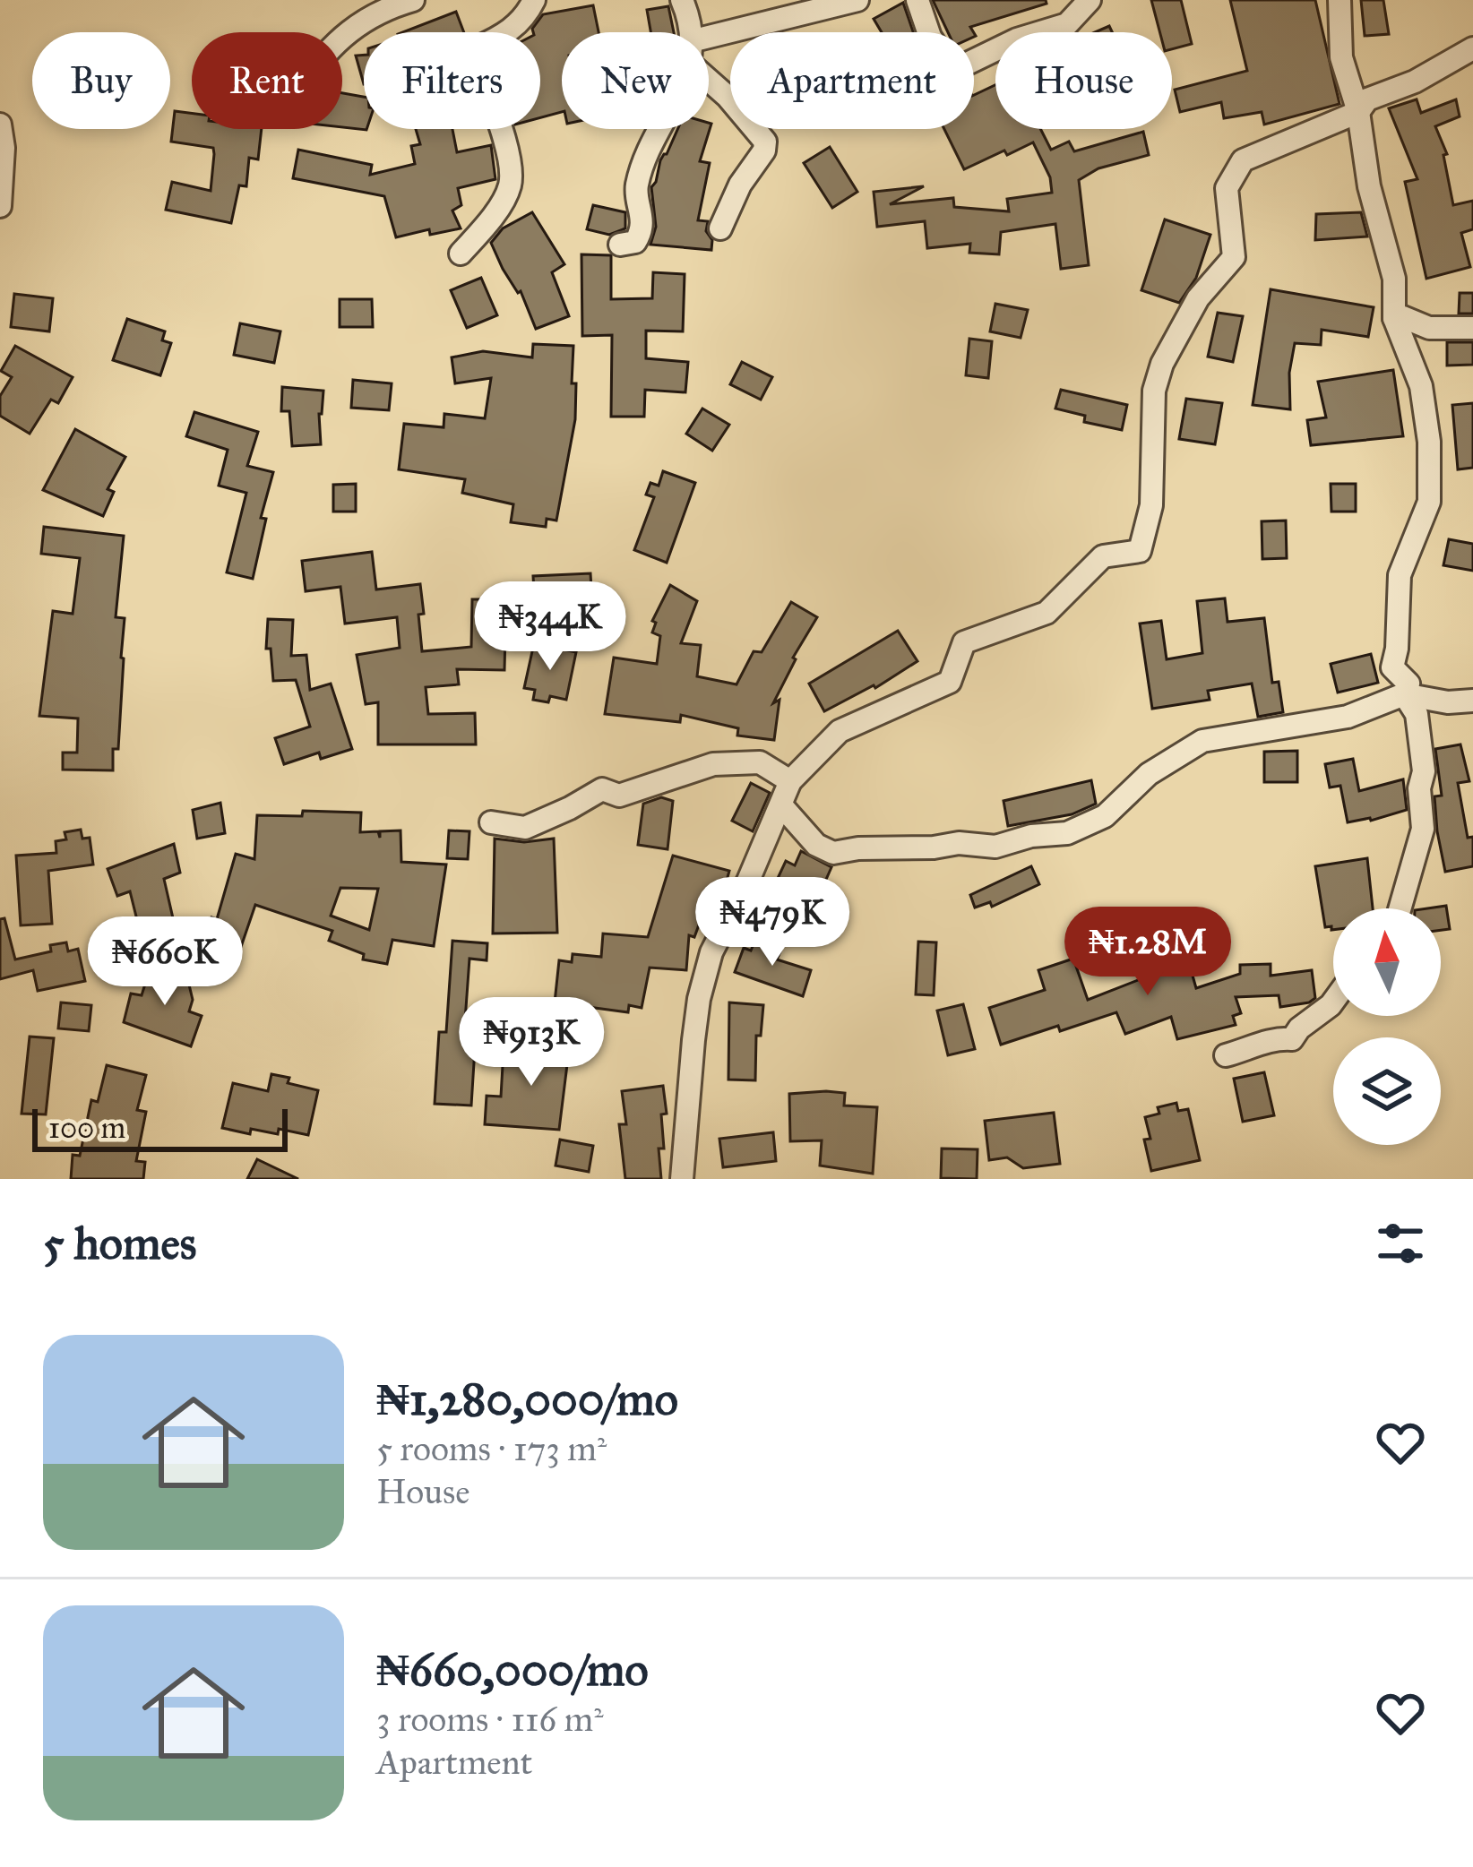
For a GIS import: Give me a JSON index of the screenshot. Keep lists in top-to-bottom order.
{
  "scale_bar": "100 m",
  "north": "top",
  "page": {
    "chip": [
      "Buy",
      "Rent",
      "Filters",
      "New",
      "Apartment",
      "House"
    ],
    "price": [
      "₦344K",
      "₦479K",
      "₦1.28M",
      "₦660K",
      "₦913K"
    ],
    "scale": "100 m",
    "heading": "5 homes",
    "list": [
      {
        "name": "₦1,280,000/mo",
        "note": "5 rooms · 173 m² · House"
      },
      {
        "name": "₦660,000/mo",
        "note": "3 rooms · 116 m² · Apartment"
      }
    ]
  }
}
